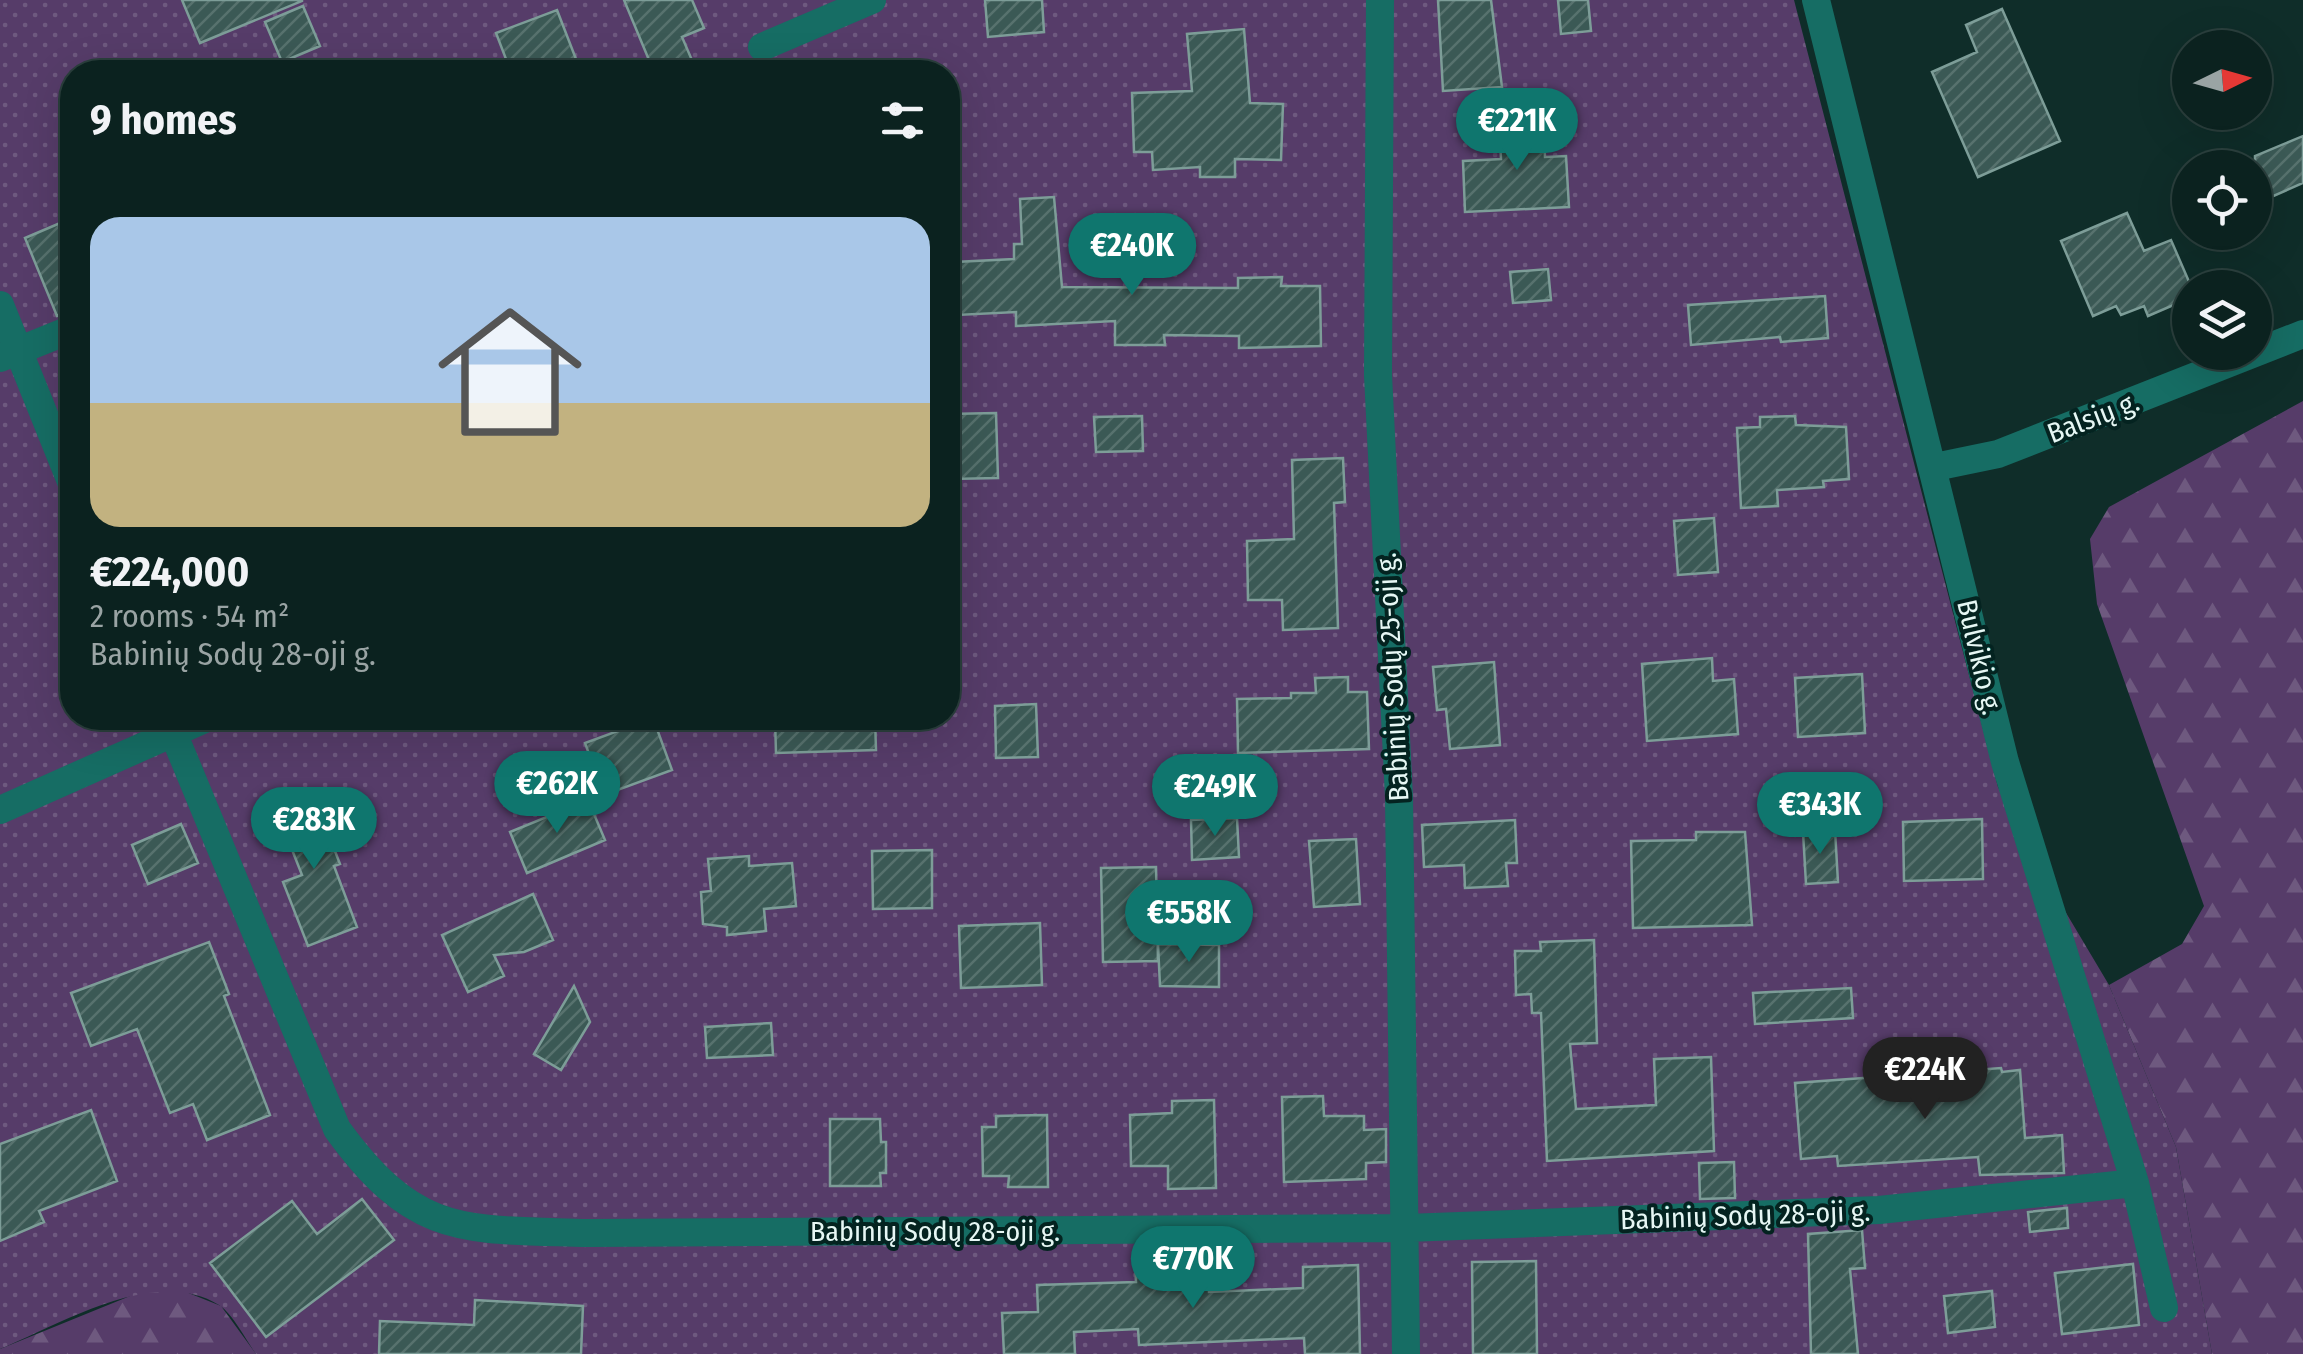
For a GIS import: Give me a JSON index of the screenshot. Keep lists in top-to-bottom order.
{
  "streets": {
    "street": [
      "Balsių g.",
      "Bulvikio g.",
      "Babinių Sodų 25-oji g.",
      "Babinių Sodų 28-oji g."
    ]
  },
  "crossings": [
    ["Balsių g.", "Bulvikio g."],
    ["Bulvikio g.", "Babinių Sodų 28-oji g."],
    ["Babinių Sodų 25-oji g.", "Babinių Sodų 28-oji g."]
  ],
  "north": "right",
  "page": {
    "heading": "9 homes",
    "price": [
      "€221K",
      "€240K",
      "€262K",
      "€249K",
      "€343K",
      "€283K",
      "€558K",
      "€224K",
      "€770K"
    ],
    "list": [
      {
        "name": "€224,000",
        "note": "2 rooms · 54 m² · Babinių Sodų 28-oji g."
      }
    ]
  }
}
